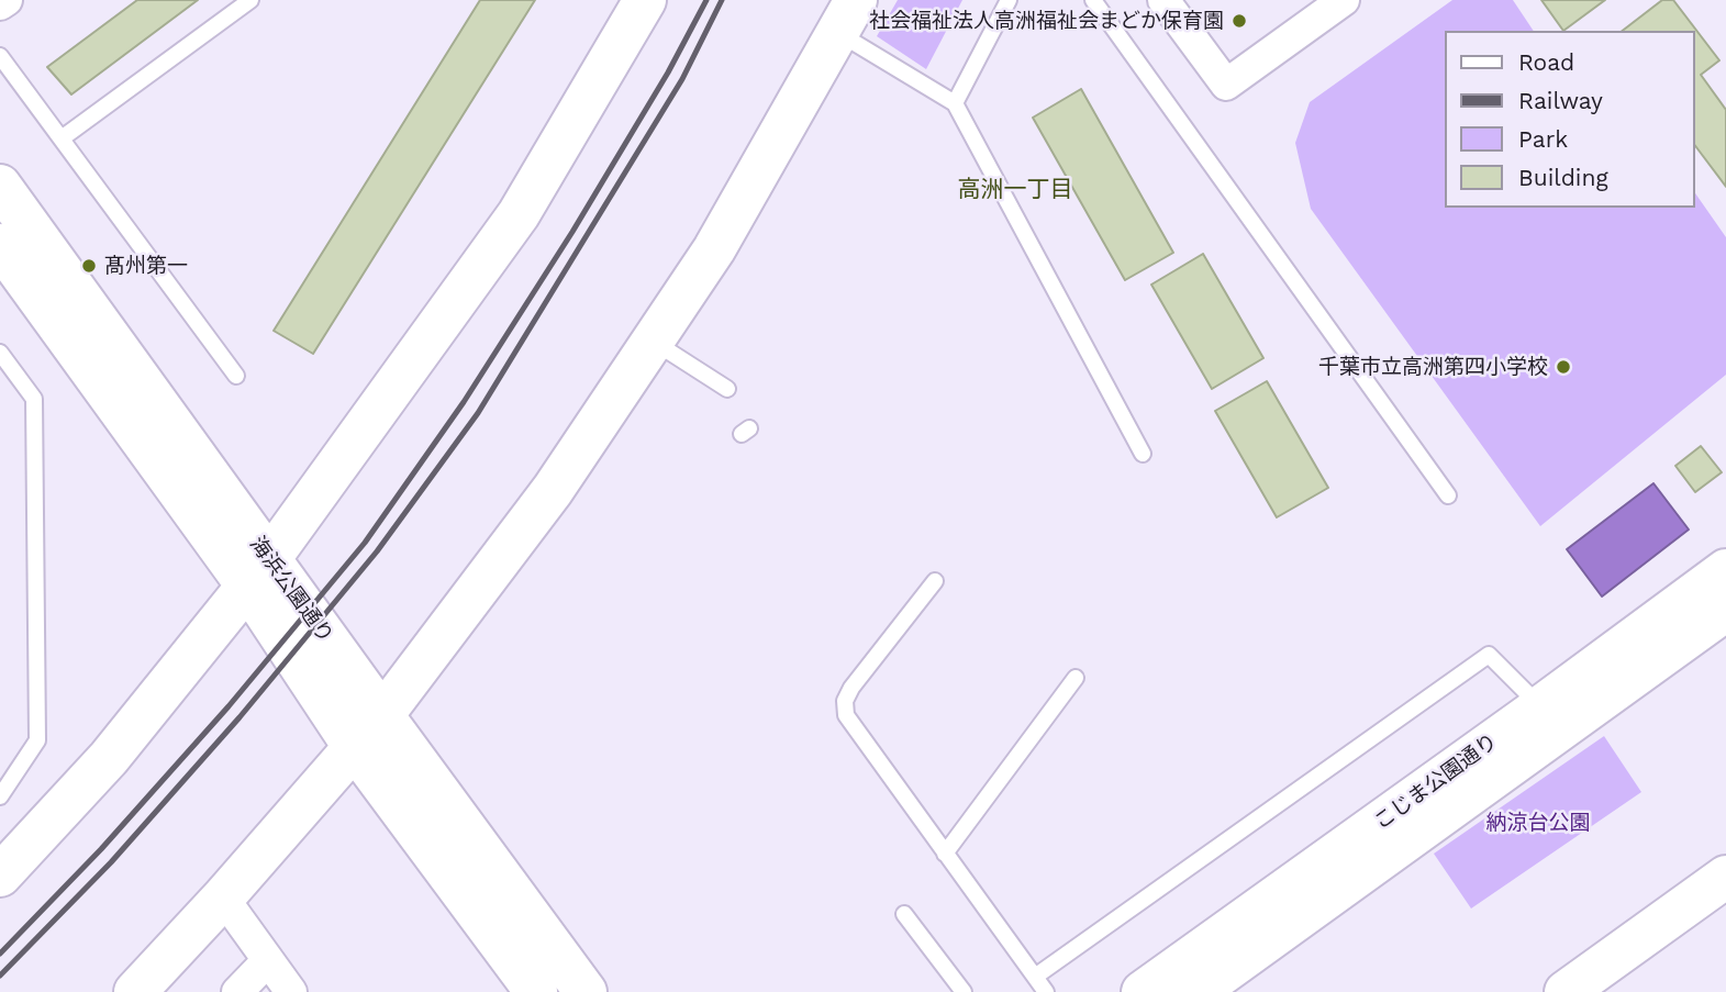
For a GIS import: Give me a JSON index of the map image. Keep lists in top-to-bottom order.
{
  "streets": {
    "street": ["海浜公園通り", "こじま公園通り"]
  },
  "districts": ["高洲一丁目"],
  "parks": ["納涼台公園"],
  "places": ["社会福祉法人高洲福祉会まどか保育園", "髙州第一", "千葉市立高洲第四小学校"],
  "legend": [
    "Road",
    "Railway",
    "Park",
    "Building"
  ]
}
